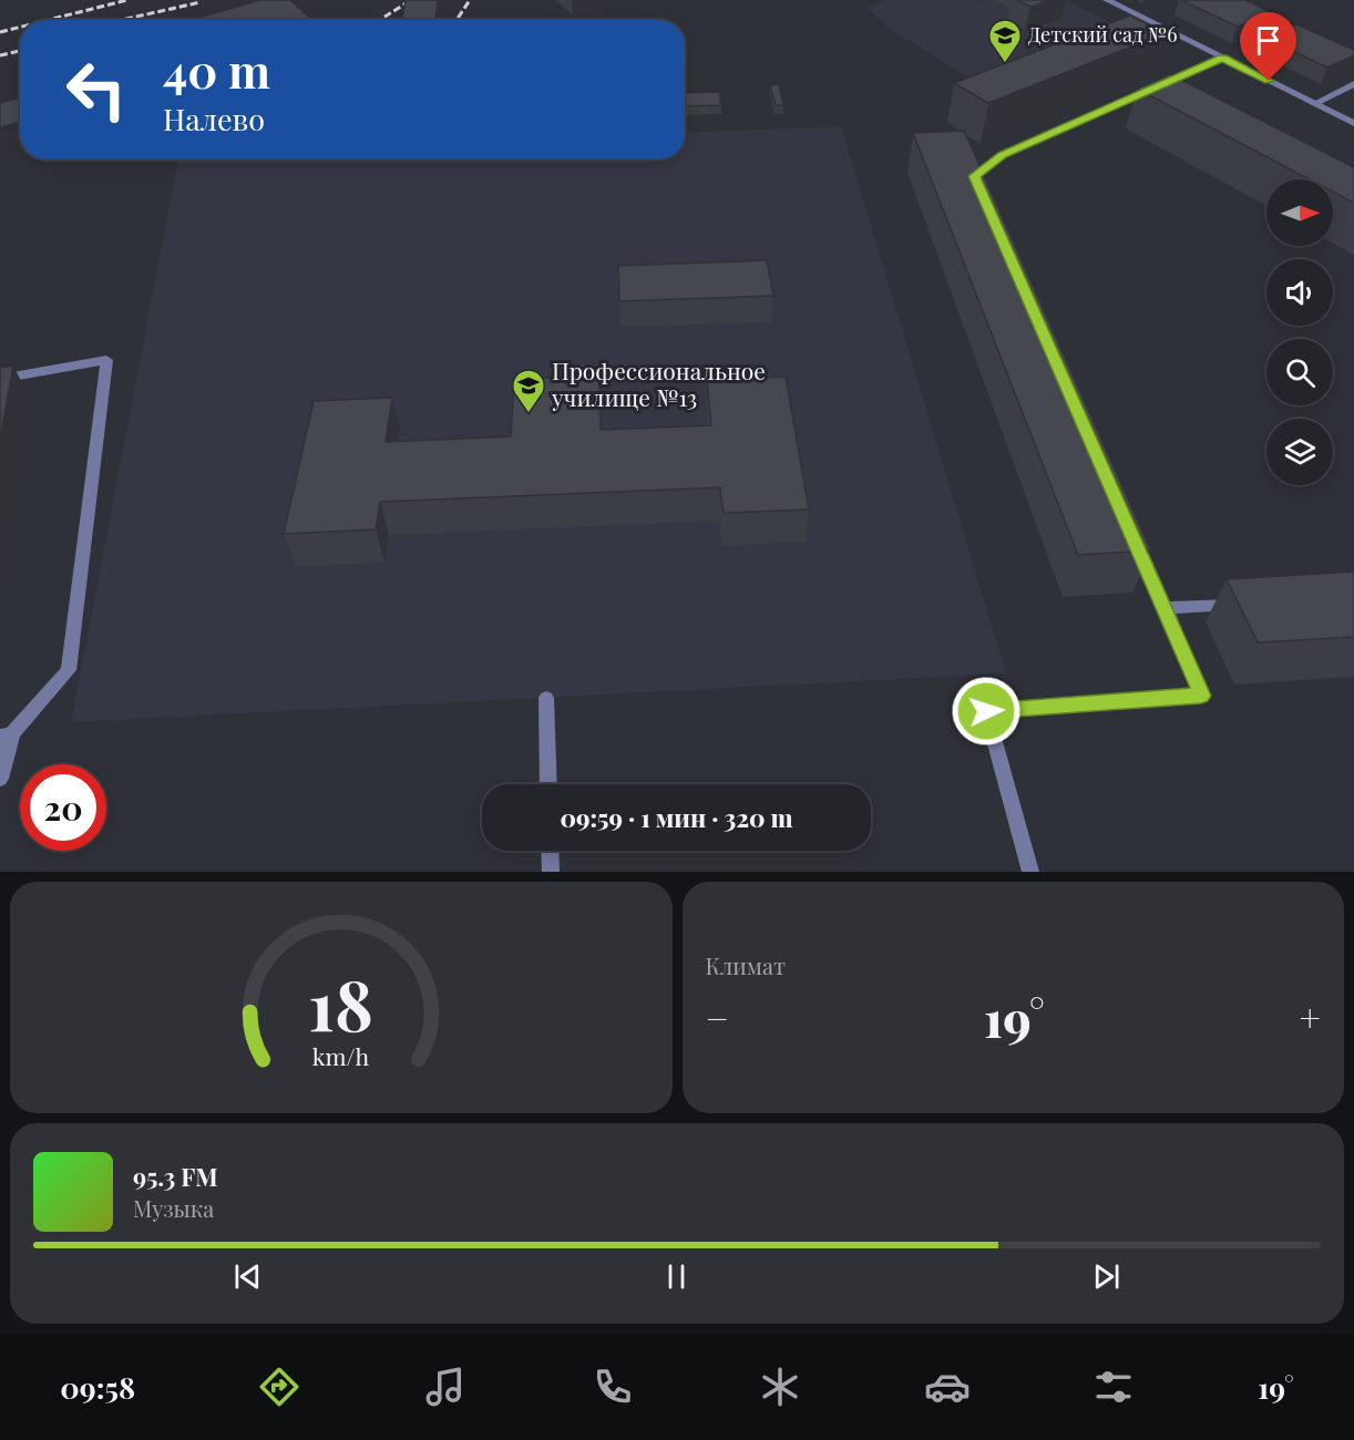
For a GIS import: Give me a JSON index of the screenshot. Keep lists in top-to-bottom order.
{
  "places": {
    "school or university": ["Детский сад №6", "Профессиональное училище №13"]
  },
  "north": "right",
  "page": {
    "turn": ["40 m", "Налево"],
    "limit": "20",
    "trip": "09:59 · 1 мин · 320 m",
    "tile": "Климат",
    "heat": ["−", "19°", "+"],
    "song": ["95.3 FM", "Музыка"],
    "tabs": ["09:58", "19°"],
    "gauge": ["18", "km/h"]
  }
}
